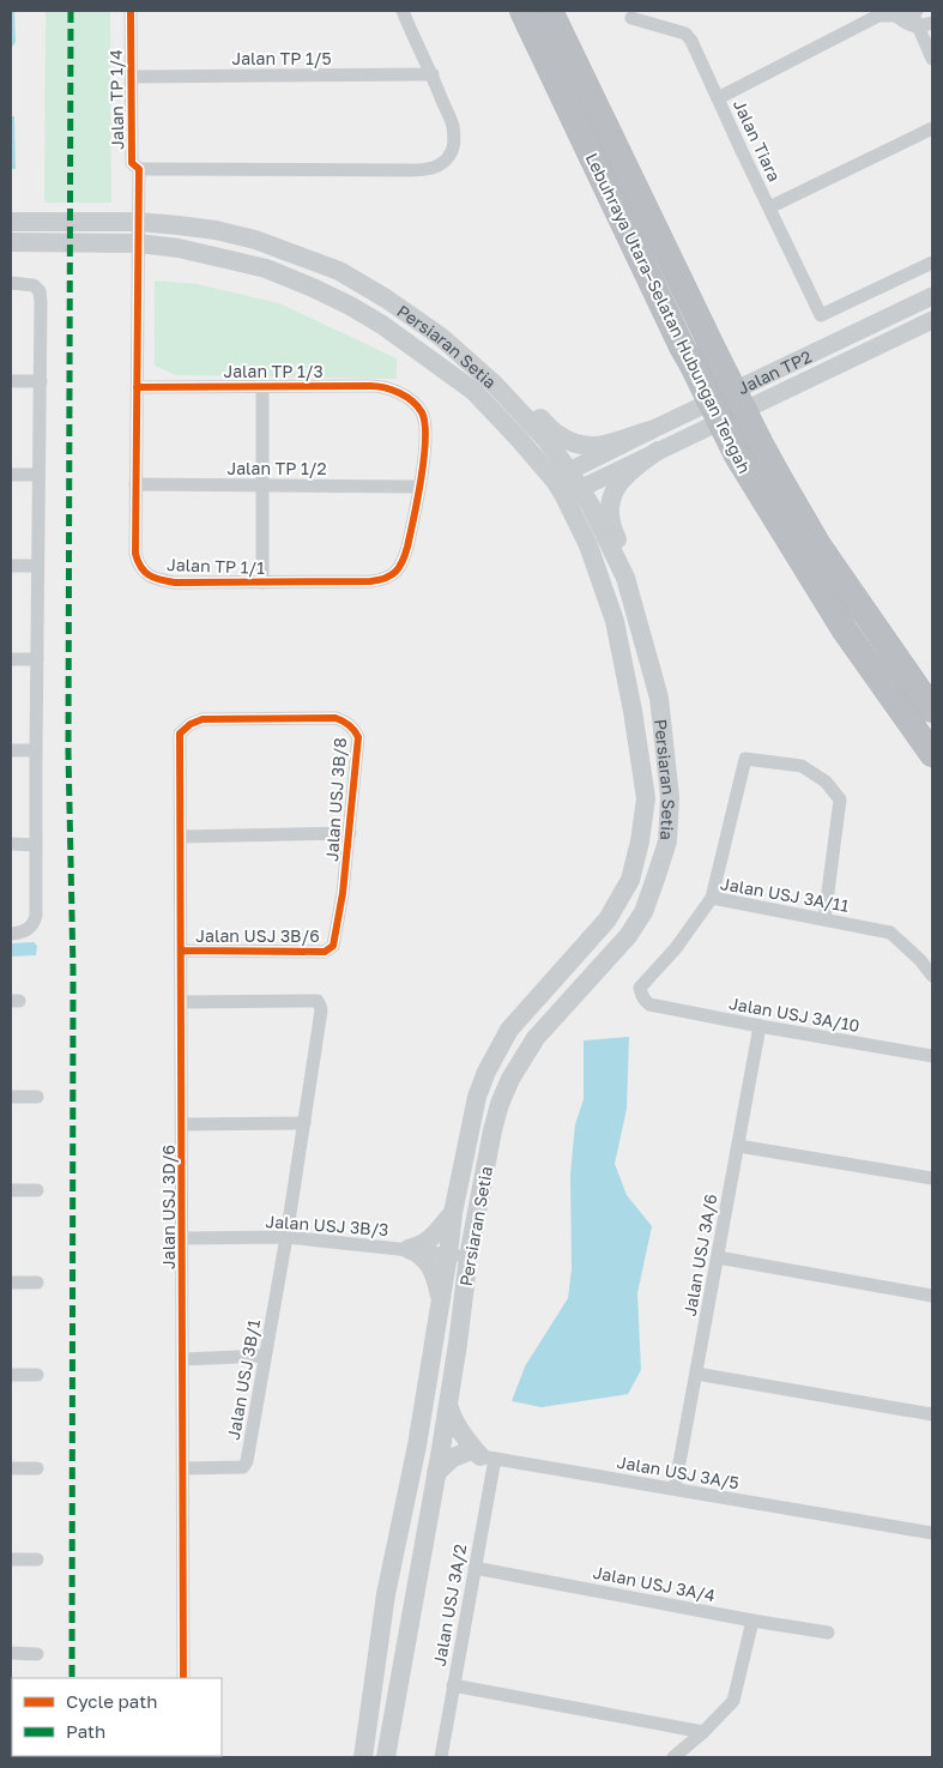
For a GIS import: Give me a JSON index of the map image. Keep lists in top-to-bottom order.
{
  "streets": {
    "highway": ["Lebuhraya Utara–Selatan Hubungan Tengah"],
    "main road": ["Persiaran Setia"],
    "street": [
      "Jalan TP 1/5",
      "Jalan TP 1/4",
      "Jalan Tiara",
      "Jalan TP 1/3",
      "Jalan TP2",
      "Jalan TP 1/2",
      "Jalan TP 1/1",
      "Jalan USJ 3B/8",
      "Jalan USJ 3A/11",
      "Jalan USJ 3B/6",
      "Jalan USJ 3A/10",
      "Jalan USJ 3D/6",
      "Jalan USJ 3B/3",
      "Jalan USJ 3A/6",
      "Jalan USJ 3B/1",
      "Jalan USJ 3A/5",
      "Jalan USJ 3A/4",
      "Jalan USJ 3A/2"
    ]
  },
  "crossings": [
    ["Jalan TP 1/5", "Jalan TP 1/4"],
    ["Jalan TP 1/4", "Persiaran Setia"],
    ["Jalan TP 1/4", "Jalan TP 1/1"],
    ["Persiaran Setia", "Jalan TP2"],
    ["Persiaran Setia", "Jalan TP 1/1"],
    ["Persiaran Setia", "Jalan USJ 3B/3"],
    ["Persiaran Setia", "Jalan USJ 3A/5"],
    ["Jalan TP 1/3", "Jalan TP 1/1"],
    ["Jalan TP 1/2", "Jalan TP 1/1"],
    ["Jalan USJ 3B/8", "Jalan USJ 3B/6"],
    ["Jalan USJ 3B/8", "Jalan USJ 3D/6"],
    ["Jalan USJ 3A/11", "Jalan USJ 3A/10"],
    ["Jalan USJ 3B/6", "Jalan USJ 3D/6"],
    ["Jalan USJ 3A/10", "Jalan USJ 3A/6"],
    ["Jalan USJ 3D/6", "Jalan USJ 3B/3"],
    ["Jalan USJ 3D/6", "Jalan USJ 3B/1"],
    ["Jalan USJ 3B/3", "Jalan USJ 3B/1"],
    ["Jalan USJ 3A/6", "Jalan USJ 3A/5"],
    ["Jalan USJ 3A/5", "Jalan USJ 3A/2"],
    ["Jalan USJ 3A/4", "Jalan USJ 3A/2"]
  ],
  "legend": ["Cycle path", "Path"]
}
